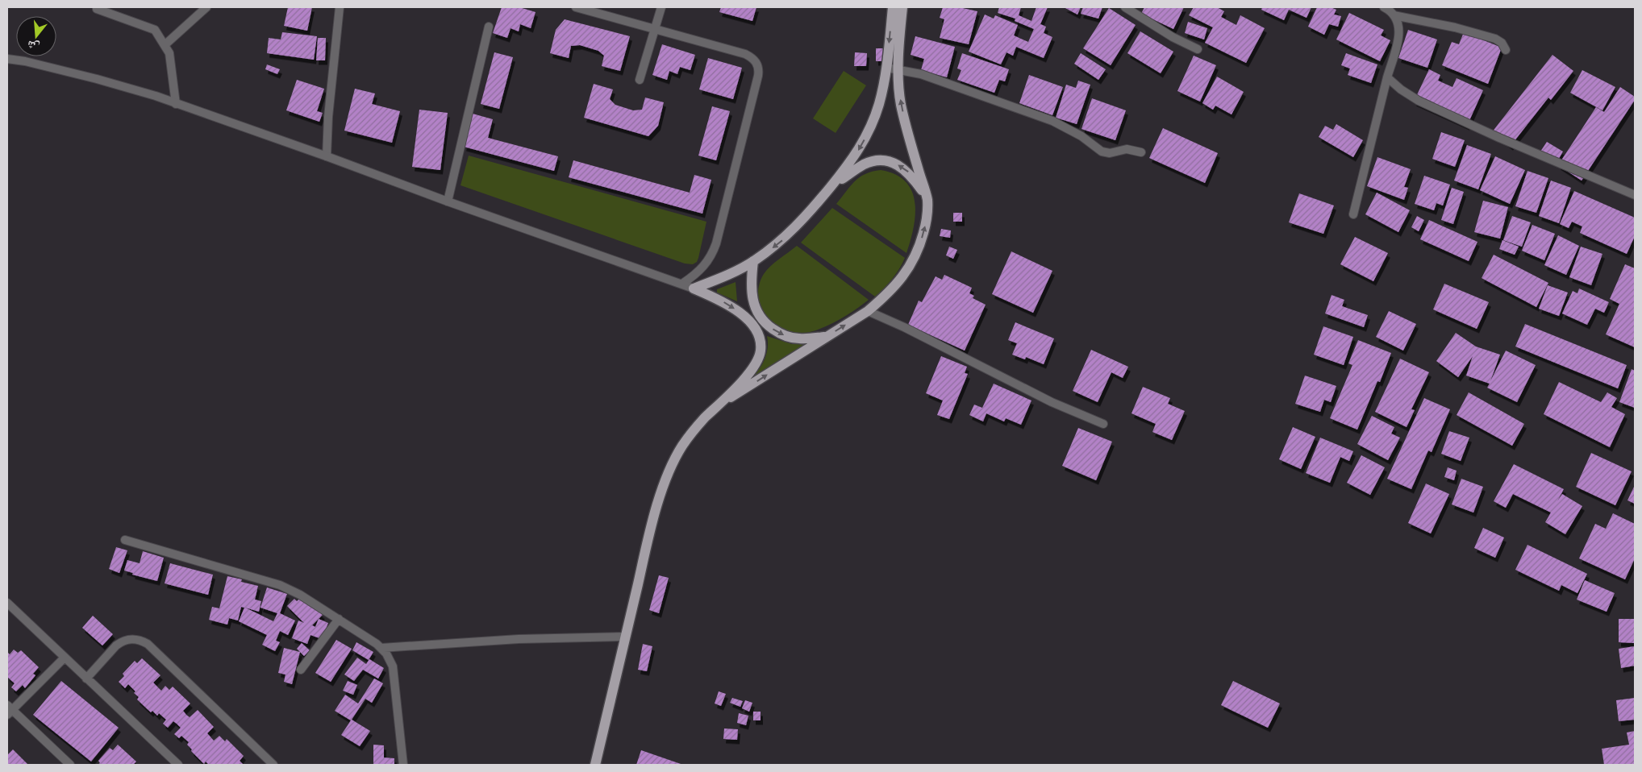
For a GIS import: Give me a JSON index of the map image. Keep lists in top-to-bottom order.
{
  "north": "bottom"
}
